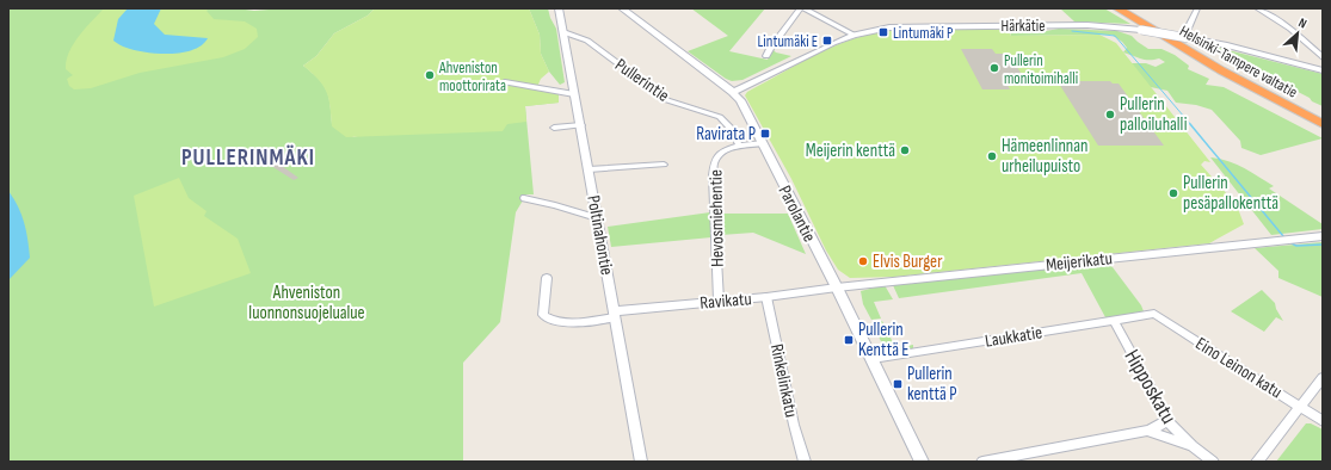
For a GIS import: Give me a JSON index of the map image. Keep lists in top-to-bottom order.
{
  "streets": {
    "highway": ["Helsinki-Tampere valtatie"],
    "main road": ["Härkätie", "Parolantie"],
    "street": [
      "Pullerintie",
      "Hevosmiehentie",
      "Poltinahontie",
      "Meijerikatu",
      "Ravikatu",
      "Laukkatie",
      "Eino Leinon katu",
      "Rinkelinkatu",
      "Hipposkatu"
    ]
  },
  "crossings": [
    ["Härkätie", "Parolantie"],
    ["Pullerintie", "Hevosmiehentie"],
    ["Pullerintie", "Poltinahontie"],
    ["Parolantie", "Hevosmiehentie"],
    ["Parolantie", "Meijerikatu"],
    ["Parolantie", "Ravikatu"],
    ["Parolantie", "Laukkatie"],
    ["Hevosmiehentie", "Ravikatu"],
    ["Poltinahontie", "Ravikatu"],
    ["Meijerikatu", "Ravikatu"],
    ["Ravikatu", "Rinkelinkatu"],
    ["Laukkatie", "Eino Leinon katu"],
    ["Laukkatie", "Hipposkatu"]
  ],
  "districts": ["PULLERINMÄKI"],
  "parks": ["Ahveniston luonnonsuojelualue"],
  "places": {
    "transit": [
      "Lintumäki P",
      "Lintumäki E",
      "Ravirata P",
      "Pullerin Kenttä E",
      "Pullerin kenttä P"
    ],
    "other": [
      "Pullerin monitoimihalli",
      "Ahveniston moottorirata",
      "Pullerin palloiluhalli",
      "Meijerin kenttä",
      "Hämeenlinnan urheilupuisto",
      "Pullerin pesäpallokenttä",
      "Elvis Burger"
    ]
  },
  "north": "top right"
}
